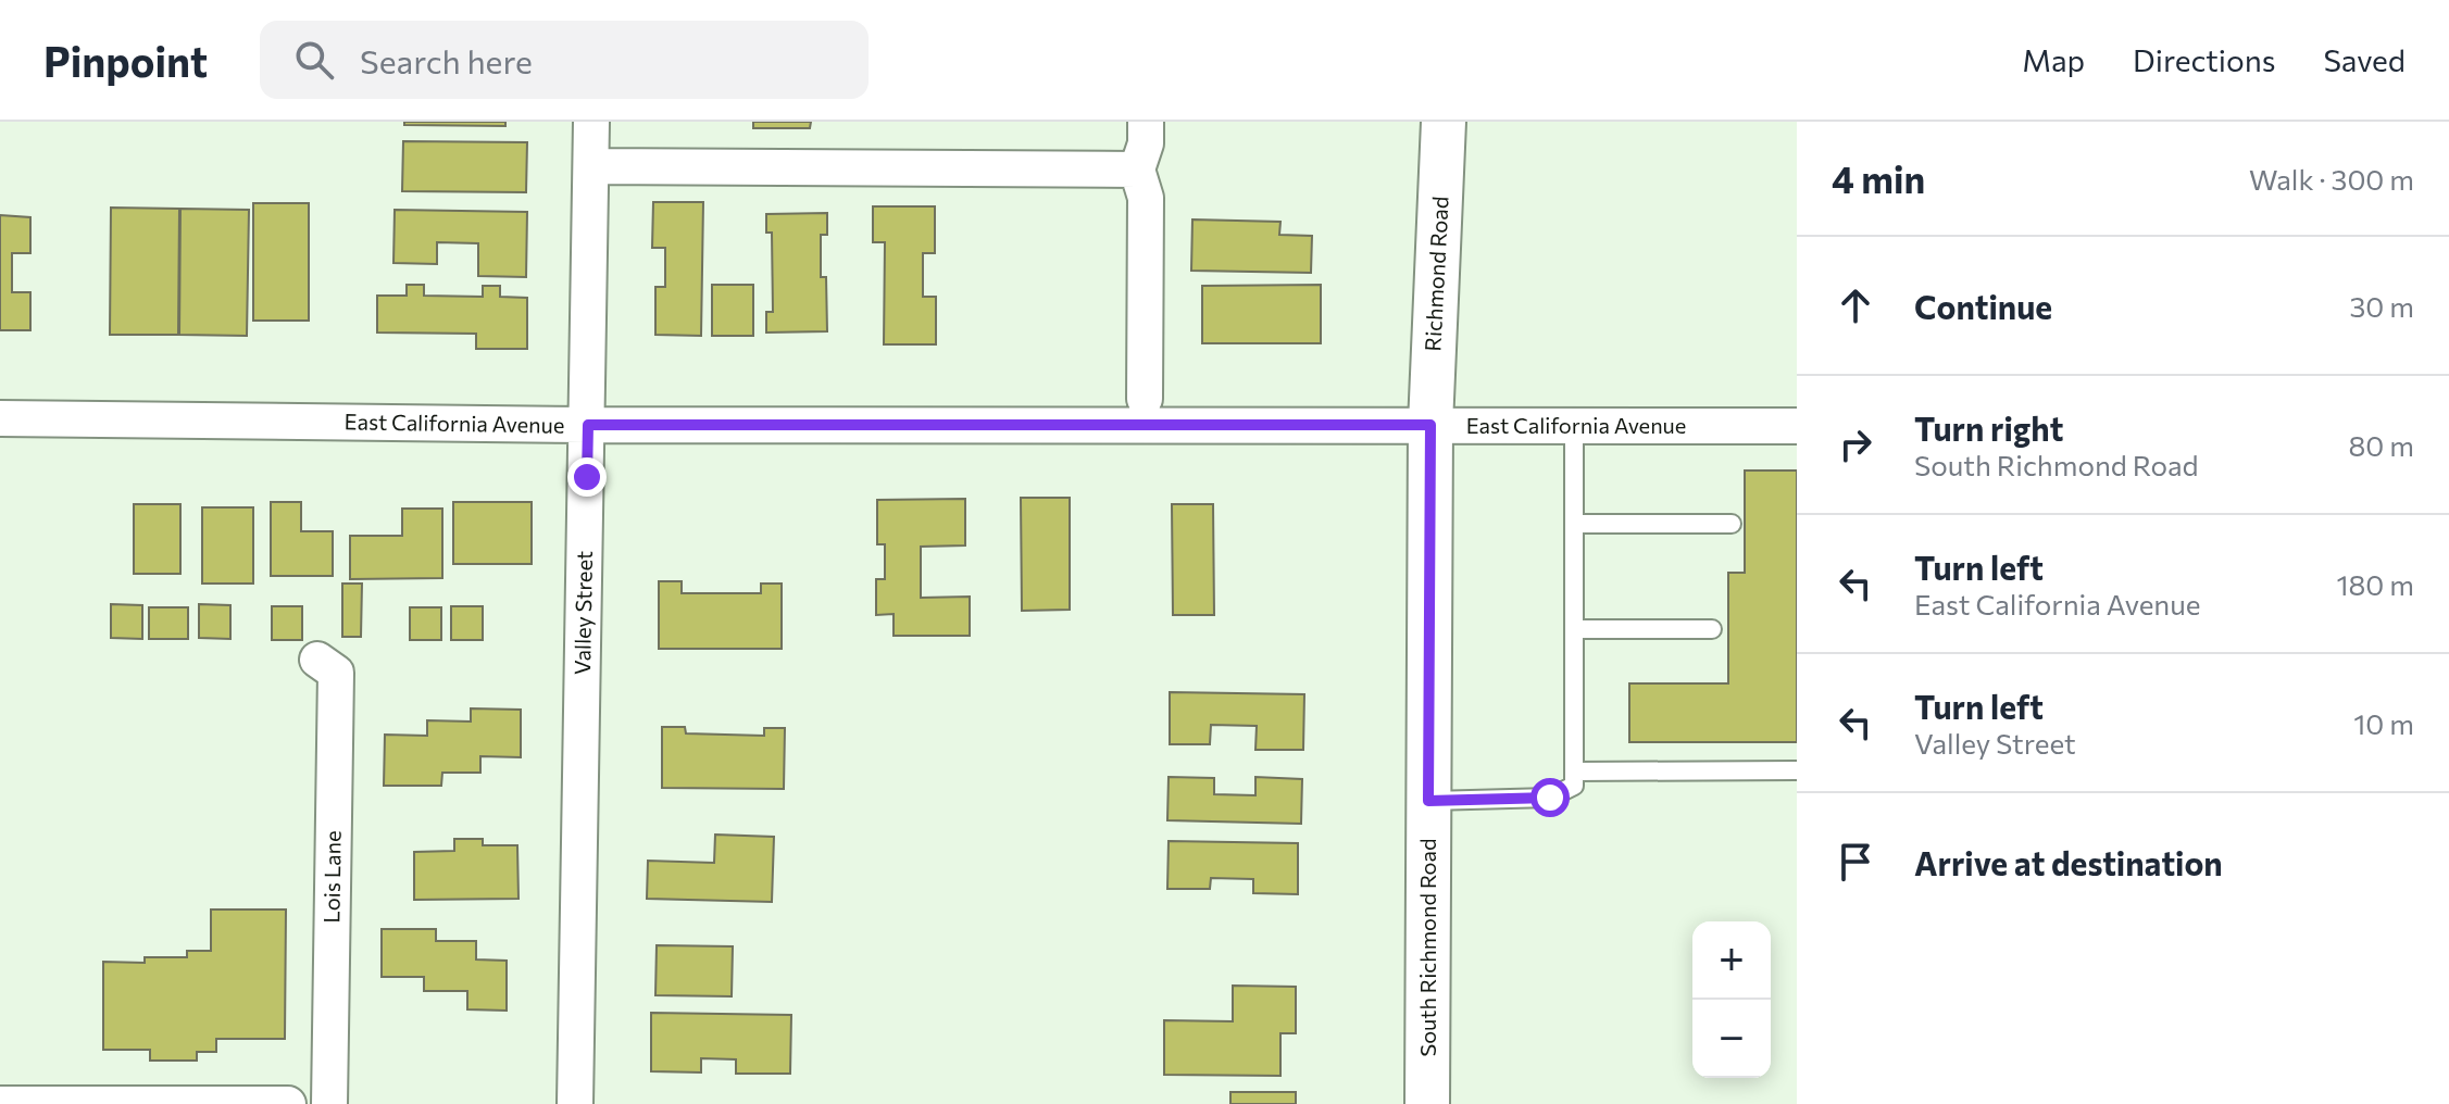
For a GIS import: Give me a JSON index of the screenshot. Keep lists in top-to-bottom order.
{
  "streets": {
    "street": [
      "Richmond Road",
      "East California Avenue",
      "Valley Street",
      "Lois Lane",
      "South Richmond Road"
    ]
  },
  "crossings": [
    ["Richmond Road", "East California Avenue"],
    ["Richmond Road", "South Richmond Road"],
    ["East California Avenue", "Valley Street"],
    ["East California Avenue", "South Richmond Road"]
  ],
  "page": {
    "header": "Pinpoint",
    "search": "Search here",
    "nav": ["Map", "Directions", "Saved"],
    "heading": ["4 min", "Walk · 300 m"],
    "list": [
      ["Continue", "30 m"],
      ["Turn right", "South Richmond Road", "80 m"],
      ["Turn left", "East California Avenue", "180 m"],
      ["Turn left", "Valley Street", "10 m"],
      "Arrive at destination"
    ],
    "map_buttons": ["+", "−"]
  }
}
